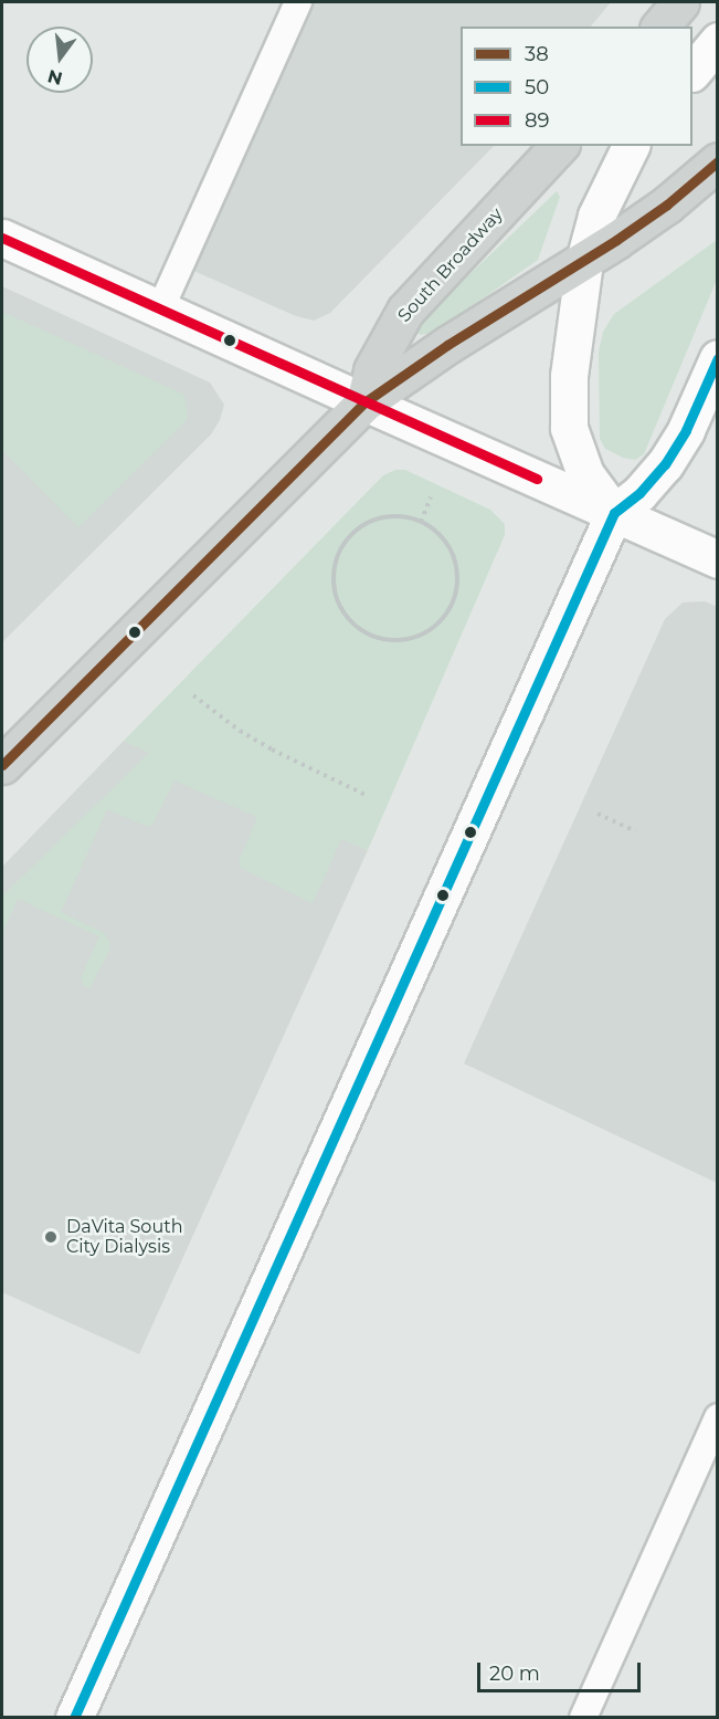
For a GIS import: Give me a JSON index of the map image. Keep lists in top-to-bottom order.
{
  "streets": {
    "main road": ["South Broadway"]
  },
  "places": ["DaVita South City Dialysis"],
  "lines": ["transit line 38", "transit line 89", "transit line 50"],
  "legend": ["38", "50", "89"],
  "scale_bar": "20 m",
  "north": "bottom"
}
